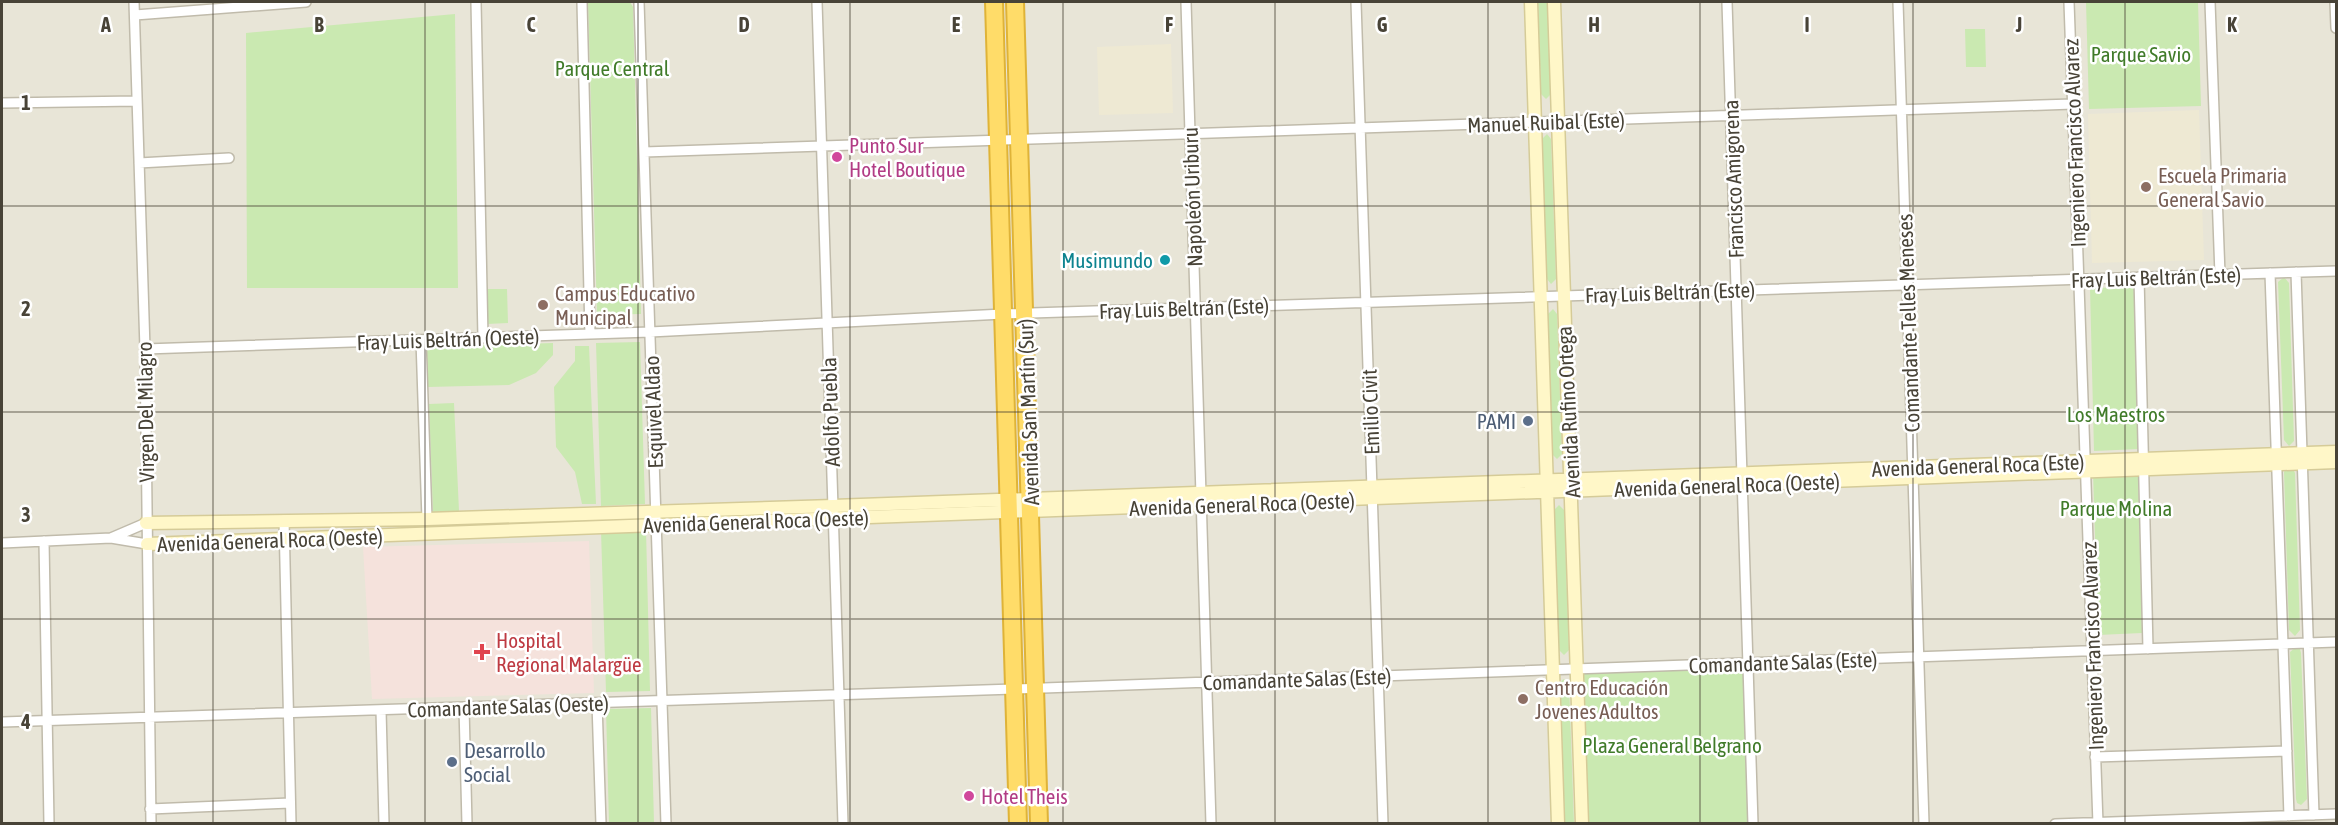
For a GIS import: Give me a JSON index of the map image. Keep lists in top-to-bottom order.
{
  "streets": {
    "highway": ["Avenida San Martín (Sur)"],
    "main road": ["Avenida Rufino Ortega", "Avenida General Roca (Este)", "Avenida General Roca (Oeste)"],
    "street": [
      "Manuel Ruibal (Este)",
      "Ingeniero Francisco Alvarez",
      "Francisco Amigorena",
      "Napoleón Uriburu",
      "Fray Luis Beltrán (Este)",
      "Comandante Telles Meneses",
      "Fray Luis Beltrán (Oeste)",
      "Virgen Del Milagro",
      "Esquivel Aldao",
      "Adolfo Puebla",
      "Emilio Civit",
      "Comandante Salas (Este)",
      "Comandante Salas (Oeste)"
    ]
  },
  "crossings": [
    ["Manuel Ruibal (Este)", "Ingeniero Francisco Alvarez"],
    ["Manuel Ruibal (Este)", "Francisco Amigorena"],
    ["Manuel Ruibal (Este)", "Napoleón Uriburu"],
    ["Manuel Ruibal (Este)", "Comandante Telles Meneses"],
    ["Manuel Ruibal (Este)", "Esquivel Aldao"],
    ["Manuel Ruibal (Este)", "Adolfo Puebla"],
    ["Manuel Ruibal (Este)", "Avenida San Martín (Sur)"],
    ["Manuel Ruibal (Este)", "Emilio Civit"],
    ["Manuel Ruibal (Este)", "Avenida Rufino Ortega"],
    ["Ingeniero Francisco Alvarez", "Fray Luis Beltrán (Este)"],
    ["Ingeniero Francisco Alvarez", "Avenida General Roca (Este)"],
    ["Ingeniero Francisco Alvarez", "Comandante Salas (Este)"],
    ["Francisco Amigorena", "Fray Luis Beltrán (Este)"],
    ["Francisco Amigorena", "Avenida General Roca (Este)"],
    ["Francisco Amigorena", "Comandante Salas (Este)"],
    ["Napoleón Uriburu", "Fray Luis Beltrán (Este)"],
    ["Napoleón Uriburu", "Avenida General Roca (Este)"],
    ["Napoleón Uriburu", "Avenida General Roca (Oeste)"],
    ["Napoleón Uriburu", "Comandante Salas (Este)"],
    ["Fray Luis Beltrán (Este)", "Comandante Telles Meneses"],
    ["Fray Luis Beltrán (Este)", "Fray Luis Beltrán (Oeste)"],
    ["Fray Luis Beltrán (Este)", "Avenida San Martín (Sur)"],
    ["Fray Luis Beltrán (Este)", "Emilio Civit"],
    ["Fray Luis Beltrán (Este)", "Avenida Rufino Ortega"],
    ["Comandante Telles Meneses", "Avenida General Roca (Este)"],
    ["Comandante Telles Meneses", "Comandante Salas (Este)"],
    ["Fray Luis Beltrán (Oeste)", "Virgen Del Milagro"],
    ["Fray Luis Beltrán (Oeste)", "Esquivel Aldao"],
    ["Fray Luis Beltrán (Oeste)", "Adolfo Puebla"],
    ["Fray Luis Beltrán (Oeste)", "Avenida San Martín (Sur)"],
    ["Virgen Del Milagro", "Avenida General Roca (Oeste)"],
    ["Virgen Del Milagro", "Comandante Salas (Oeste)"],
    ["Esquivel Aldao", "Avenida General Roca (Oeste)"],
    ["Esquivel Aldao", "Comandante Salas (Oeste)"],
    ["Adolfo Puebla", "Avenida General Roca (Oeste)"],
    ["Adolfo Puebla", "Comandante Salas (Oeste)"],
    ["Avenida San Martín (Sur)", "Avenida General Roca (Oeste)"],
    ["Avenida San Martín (Sur)", "Comandante Salas (Este)"],
    ["Avenida San Martín (Sur)", "Comandante Salas (Oeste)"],
    ["Emilio Civit", "Avenida General Roca (Este)"],
    ["Emilio Civit", "Comandante Salas (Este)"],
    ["Avenida Rufino Ortega", "Avenida General Roca (Este)"],
    ["Avenida Rufino Ortega", "Comandante Salas (Este)"],
    ["Avenida General Roca (Este)", "Avenida General Roca (Oeste)"],
    ["Comandante Salas (Este)", "Comandante Salas (Oeste)"]
  ],
  "parks": [
    "Parque Savio",
    "Parque Central",
    "Los Maestros",
    "Parque Molina",
    "Plaza General Belgrano"
  ],
  "places": {
    "other": [
      "Punto Sur Hotel Boutique",
      "Escuela Primaria General Savio",
      "Musimundo",
      "Campus Educativo Municipal",
      "PAMI",
      "Centro Educación Jovenes Adultos",
      "Desarrollo Social",
      "Hotel Theis"
    ],
    "health": ["Hospital Regional Malargüe"]
  },
  "grid": {
    "columns": [
      "A",
      "B",
      "C",
      "D",
      "E",
      "F",
      "G",
      "H",
      "I",
      "J",
      "K"
    ],
    "rows": [
      "1",
      "2",
      "3",
      "4"
    ]
  }
}
